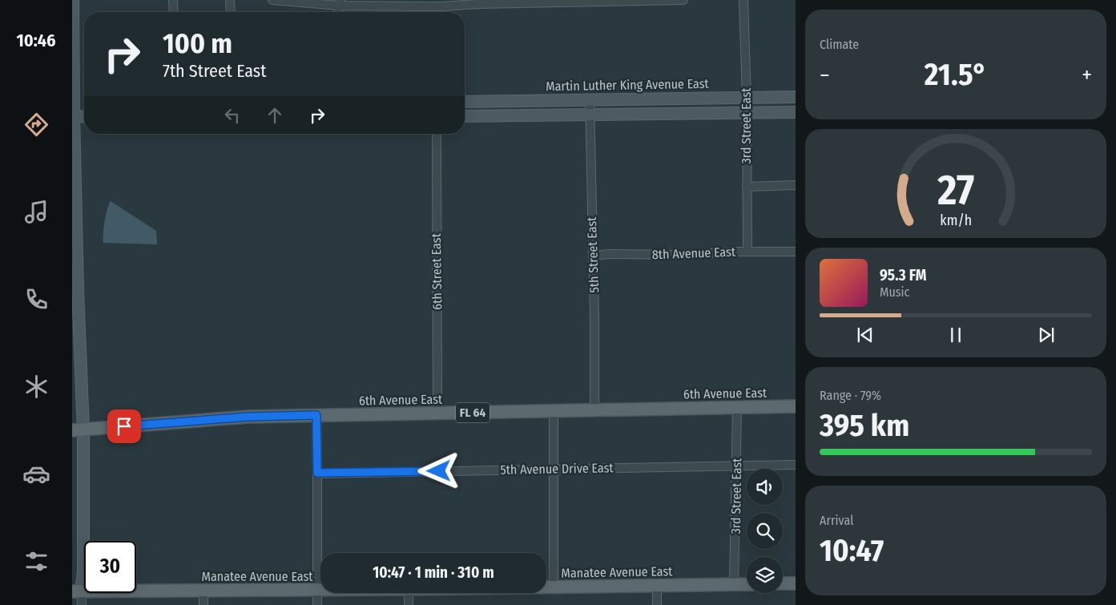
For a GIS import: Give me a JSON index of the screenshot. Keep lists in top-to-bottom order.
{
  "streets": {
    "main road": ["6th Avenue East", "FL 64", "Manatee Avenue East"],
    "street": [
      "Martin Luther King Avenue East",
      "3rd Street East",
      "8th Avenue East",
      "5th Street East",
      "6th Street East",
      "5th Avenue Drive East"
    ]
  },
  "crossings": [
    ["Martin Luther King Avenue East", "3rd Street East"],
    ["Martin Luther King Avenue East", "5th Street East"],
    ["3rd Street East", "8th Avenue East"],
    ["3rd Street East", "6th Avenue East"],
    ["3rd Street East", "5th Avenue Drive East"],
    ["3rd Street East", "Manatee Avenue East"],
    ["8th Avenue East", "5th Street East"],
    ["5th Street East", "6th Avenue East"],
    ["6th Street East", "6th Avenue East"]
  ],
  "page": {
    "tabs": "10:46",
    "tile": [
      "Climate",
      ["Range · 79%", "395 km"],
      ["Arrival", "10:47"]
    ],
    "turn": ["100 m", "7th Street East"],
    "heat": ["−", "21.5°", "+"],
    "song": ["95.3 FM", "Music"],
    "limit": "30",
    "trip": "10:47 · 1 min · 310 m",
    "gauge": ["27", "km/h"]
  }
}
